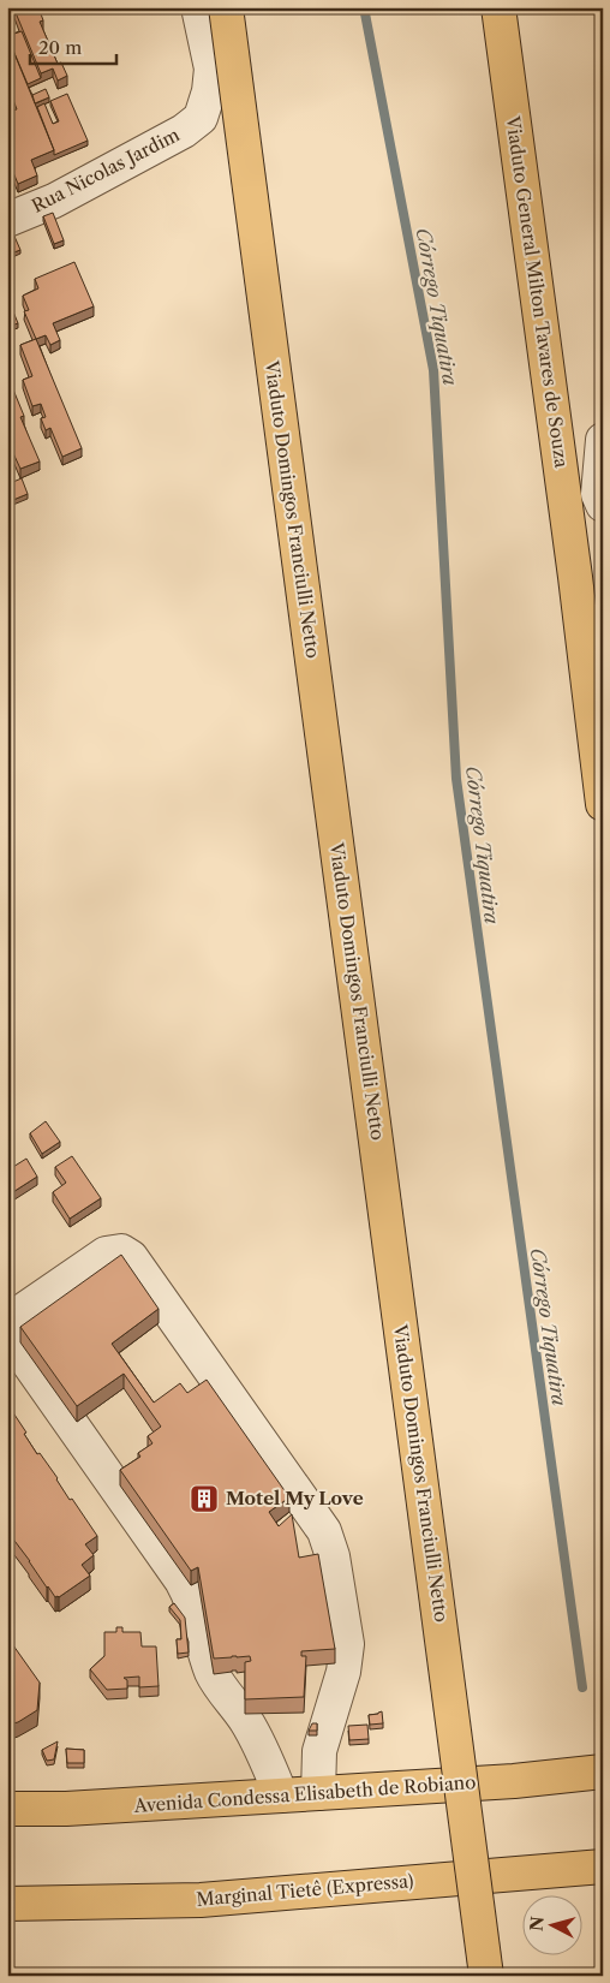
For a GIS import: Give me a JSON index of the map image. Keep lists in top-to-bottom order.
{
  "streets": {
    "main road": [
      "Viaduto General Milton Tavares de Souza",
      "Viaduto Domingos Franciulli Netto",
      "Avenida Condessa Elisabeth de Robiano",
      "Marginal Tietê (Expressa)"
    ],
    "street": ["Rua Nicolas Jardim"]
  },
  "water": ["Córrego Tiquatira"],
  "places": {
    "building": ["Motel My Love"]
  },
  "scale_bar": "20 m",
  "north": "left"
}
